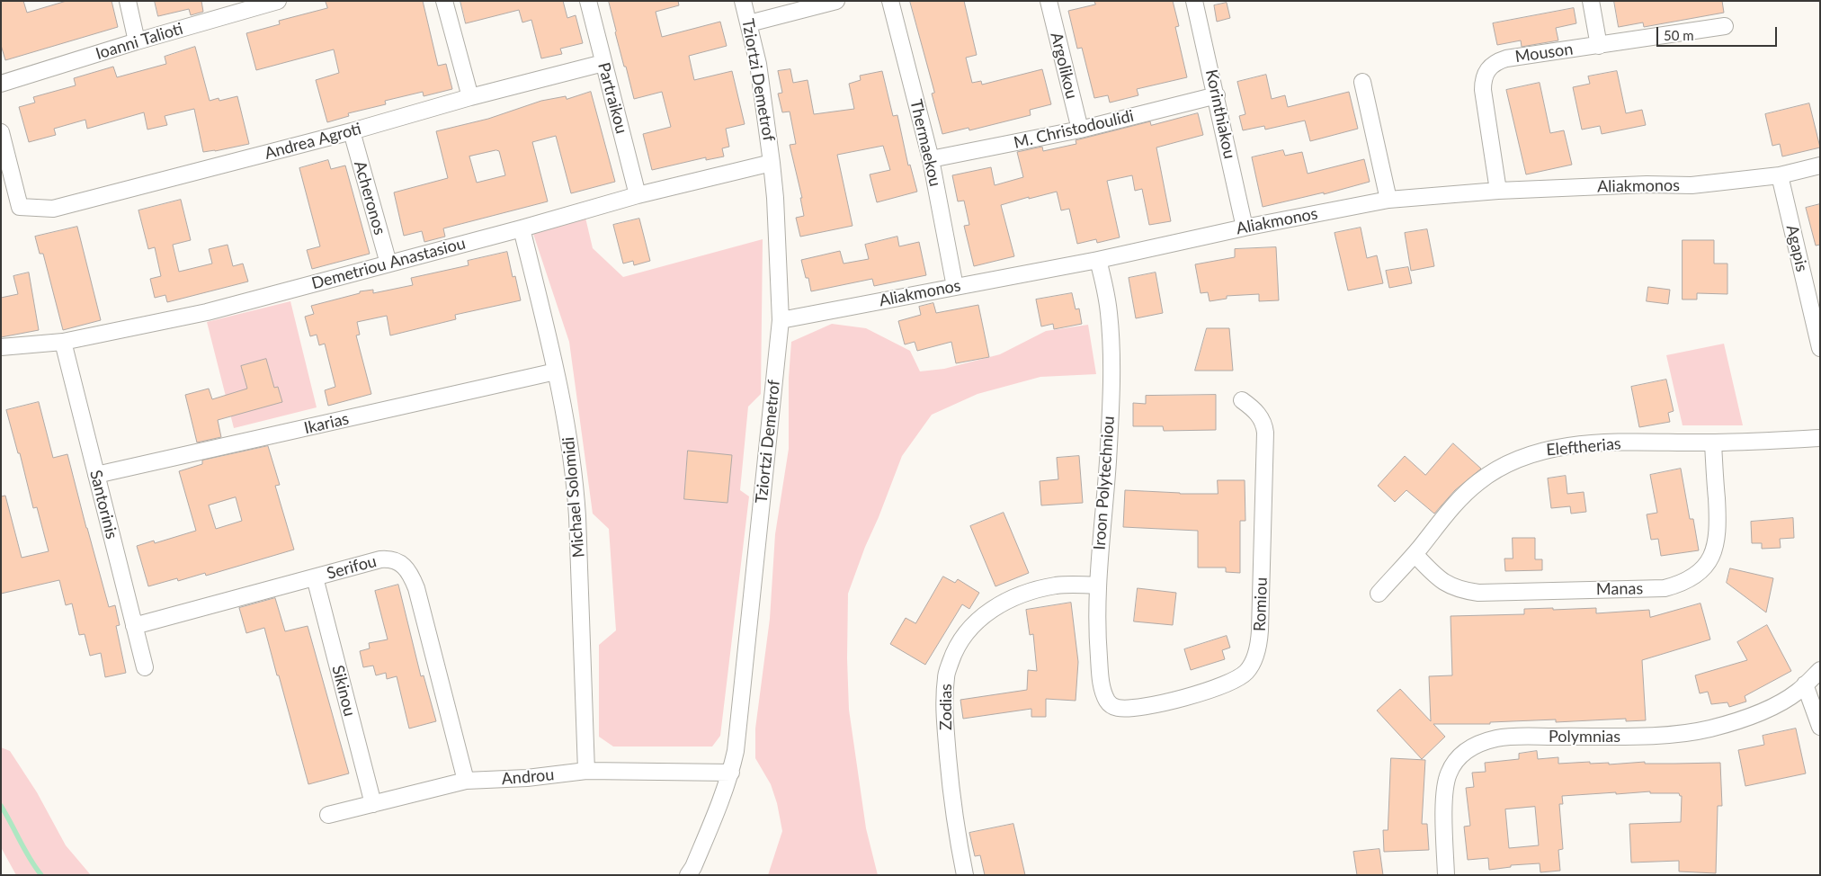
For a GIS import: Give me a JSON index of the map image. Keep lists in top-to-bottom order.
{
  "streets": {
    "street": [
      "Ioanni Talioti",
      "Mouson",
      "Argolikou",
      "Tziortzi Demetrof",
      "Partraikou",
      "Korinthiakou",
      "M. Christodoulidi",
      "Andrea Agroti",
      "Thermaekou",
      "Aliakmonos",
      "Acheronos",
      "Agapis",
      "Demetriou Anastasiou",
      "Ikarias",
      "Eleftherias",
      "Iroon Polytechniou",
      "Michael Solomidi",
      "Santorinis",
      "Serifou",
      "Manas",
      "Romiou",
      "Sikinou",
      "Zodias",
      "Polymnias",
      "Androu"
    ]
  },
  "crossings": [
    ["Mouson", "Aliakmonos"],
    ["Argolikou", "M. Christodoulidi"],
    ["Tziortzi Demetrof", "Aliakmonos"],
    ["Tziortzi Demetrof", "Demetriou Anastasiou"],
    ["Tziortzi Demetrof", "Androu"],
    ["Partraikou", "Andrea Agroti"],
    ["Partraikou", "Demetriou Anastasiou"],
    ["Korinthiakou", "M. Christodoulidi"],
    ["Korinthiakou", "Aliakmonos"],
    ["M. Christodoulidi", "Thermaekou"],
    ["Andrea Agroti", "Acheronos"],
    ["Thermaekou", "Aliakmonos"],
    ["Aliakmonos", "Agapis"],
    ["Aliakmonos", "Iroon Polytechniou"],
    ["Acheronos", "Demetriou Anastasiou"],
    ["Demetriou Anastasiou", "Michael Solomidi"],
    ["Demetriou Anastasiou", "Santorinis"],
    ["Ikarias", "Michael Solomidi"],
    ["Ikarias", "Santorinis"],
    ["Eleftherias", "Manas"],
    ["Iroon Polytechniou", "Romiou"],
    ["Iroon Polytechniou", "Zodias"],
    ["Michael Solomidi", "Androu"],
    ["Santorinis", "Serifou"],
    ["Serifou", "Sikinou"],
    ["Serifou", "Androu"],
    ["Sikinou", "Androu"]
  ],
  "scale_bar": "50 m"
}
